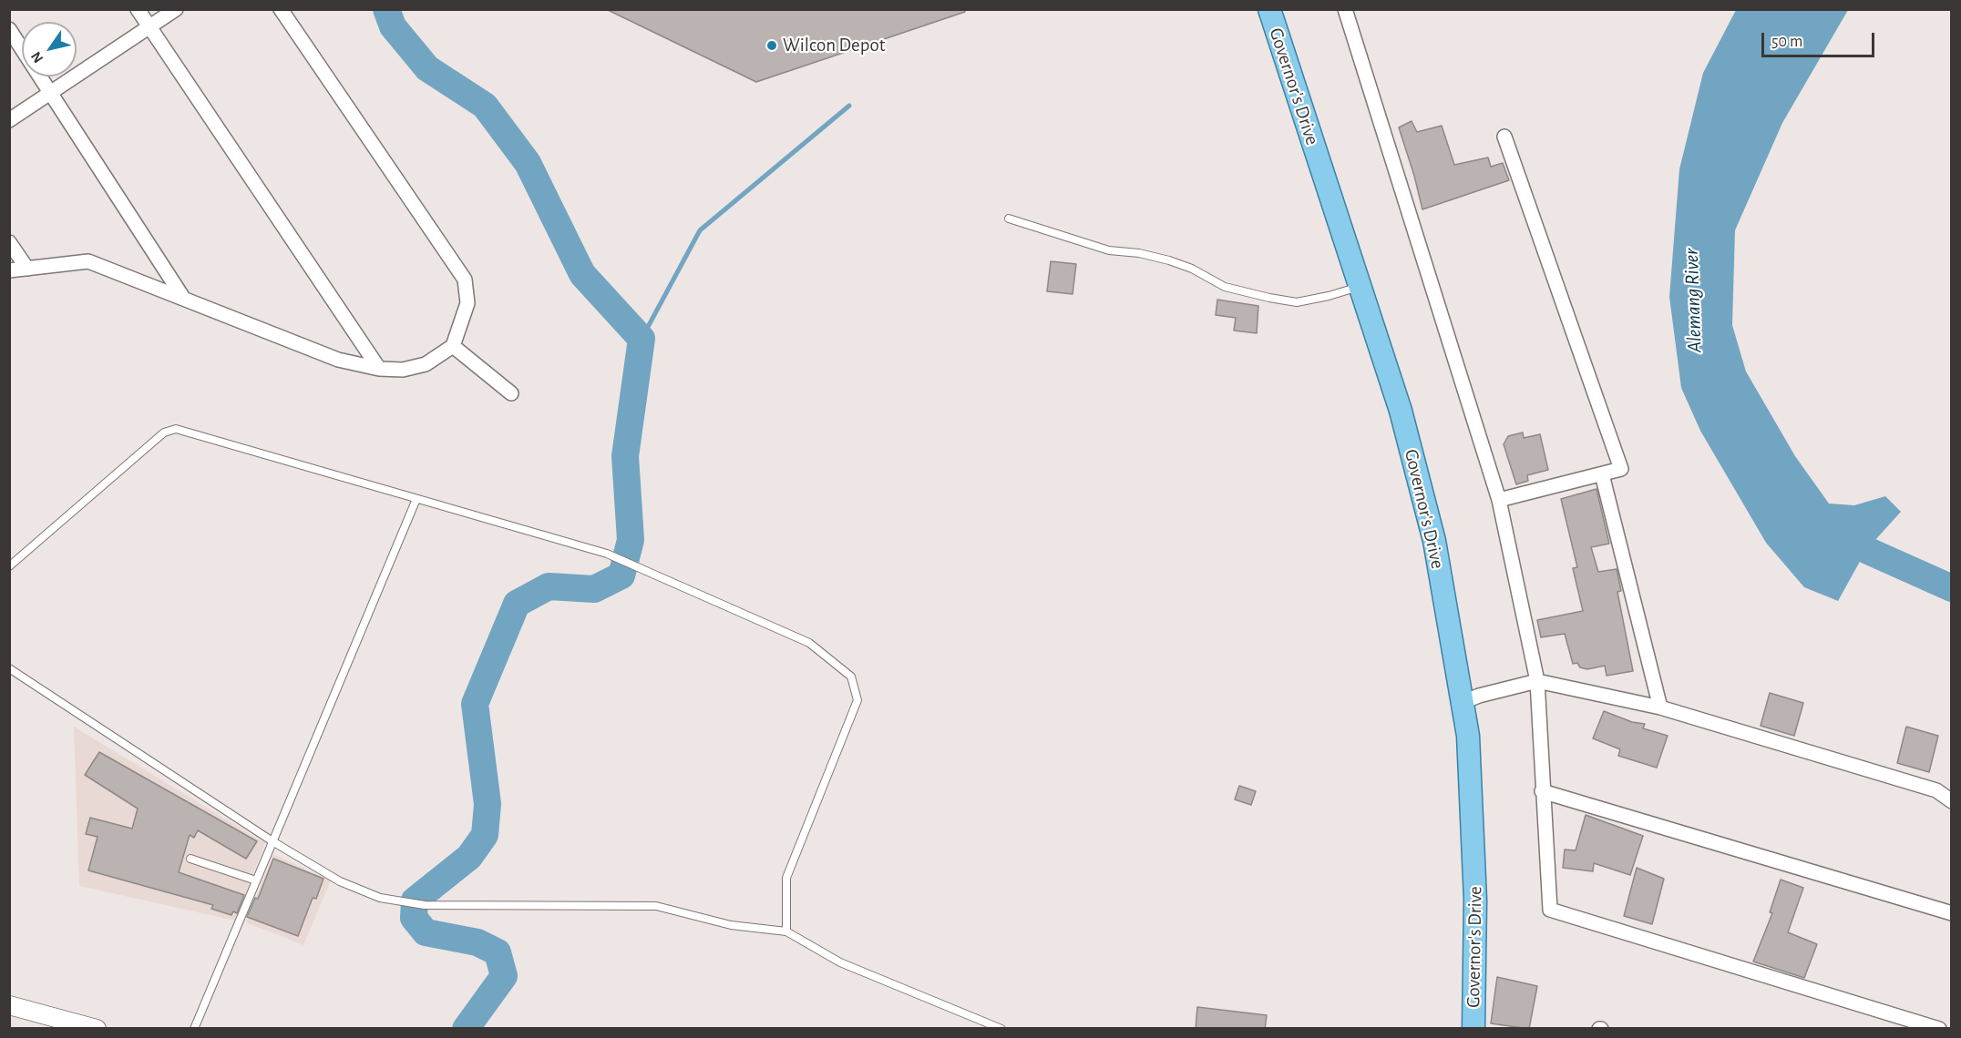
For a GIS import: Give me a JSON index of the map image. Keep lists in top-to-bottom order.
{
  "streets": {
    "main road": ["Governor's Drive"]
  },
  "water": ["Alemang River"],
  "places": ["Wilcon Depot"],
  "scale_bar": "50 m",
  "north": "bottom left"
}
